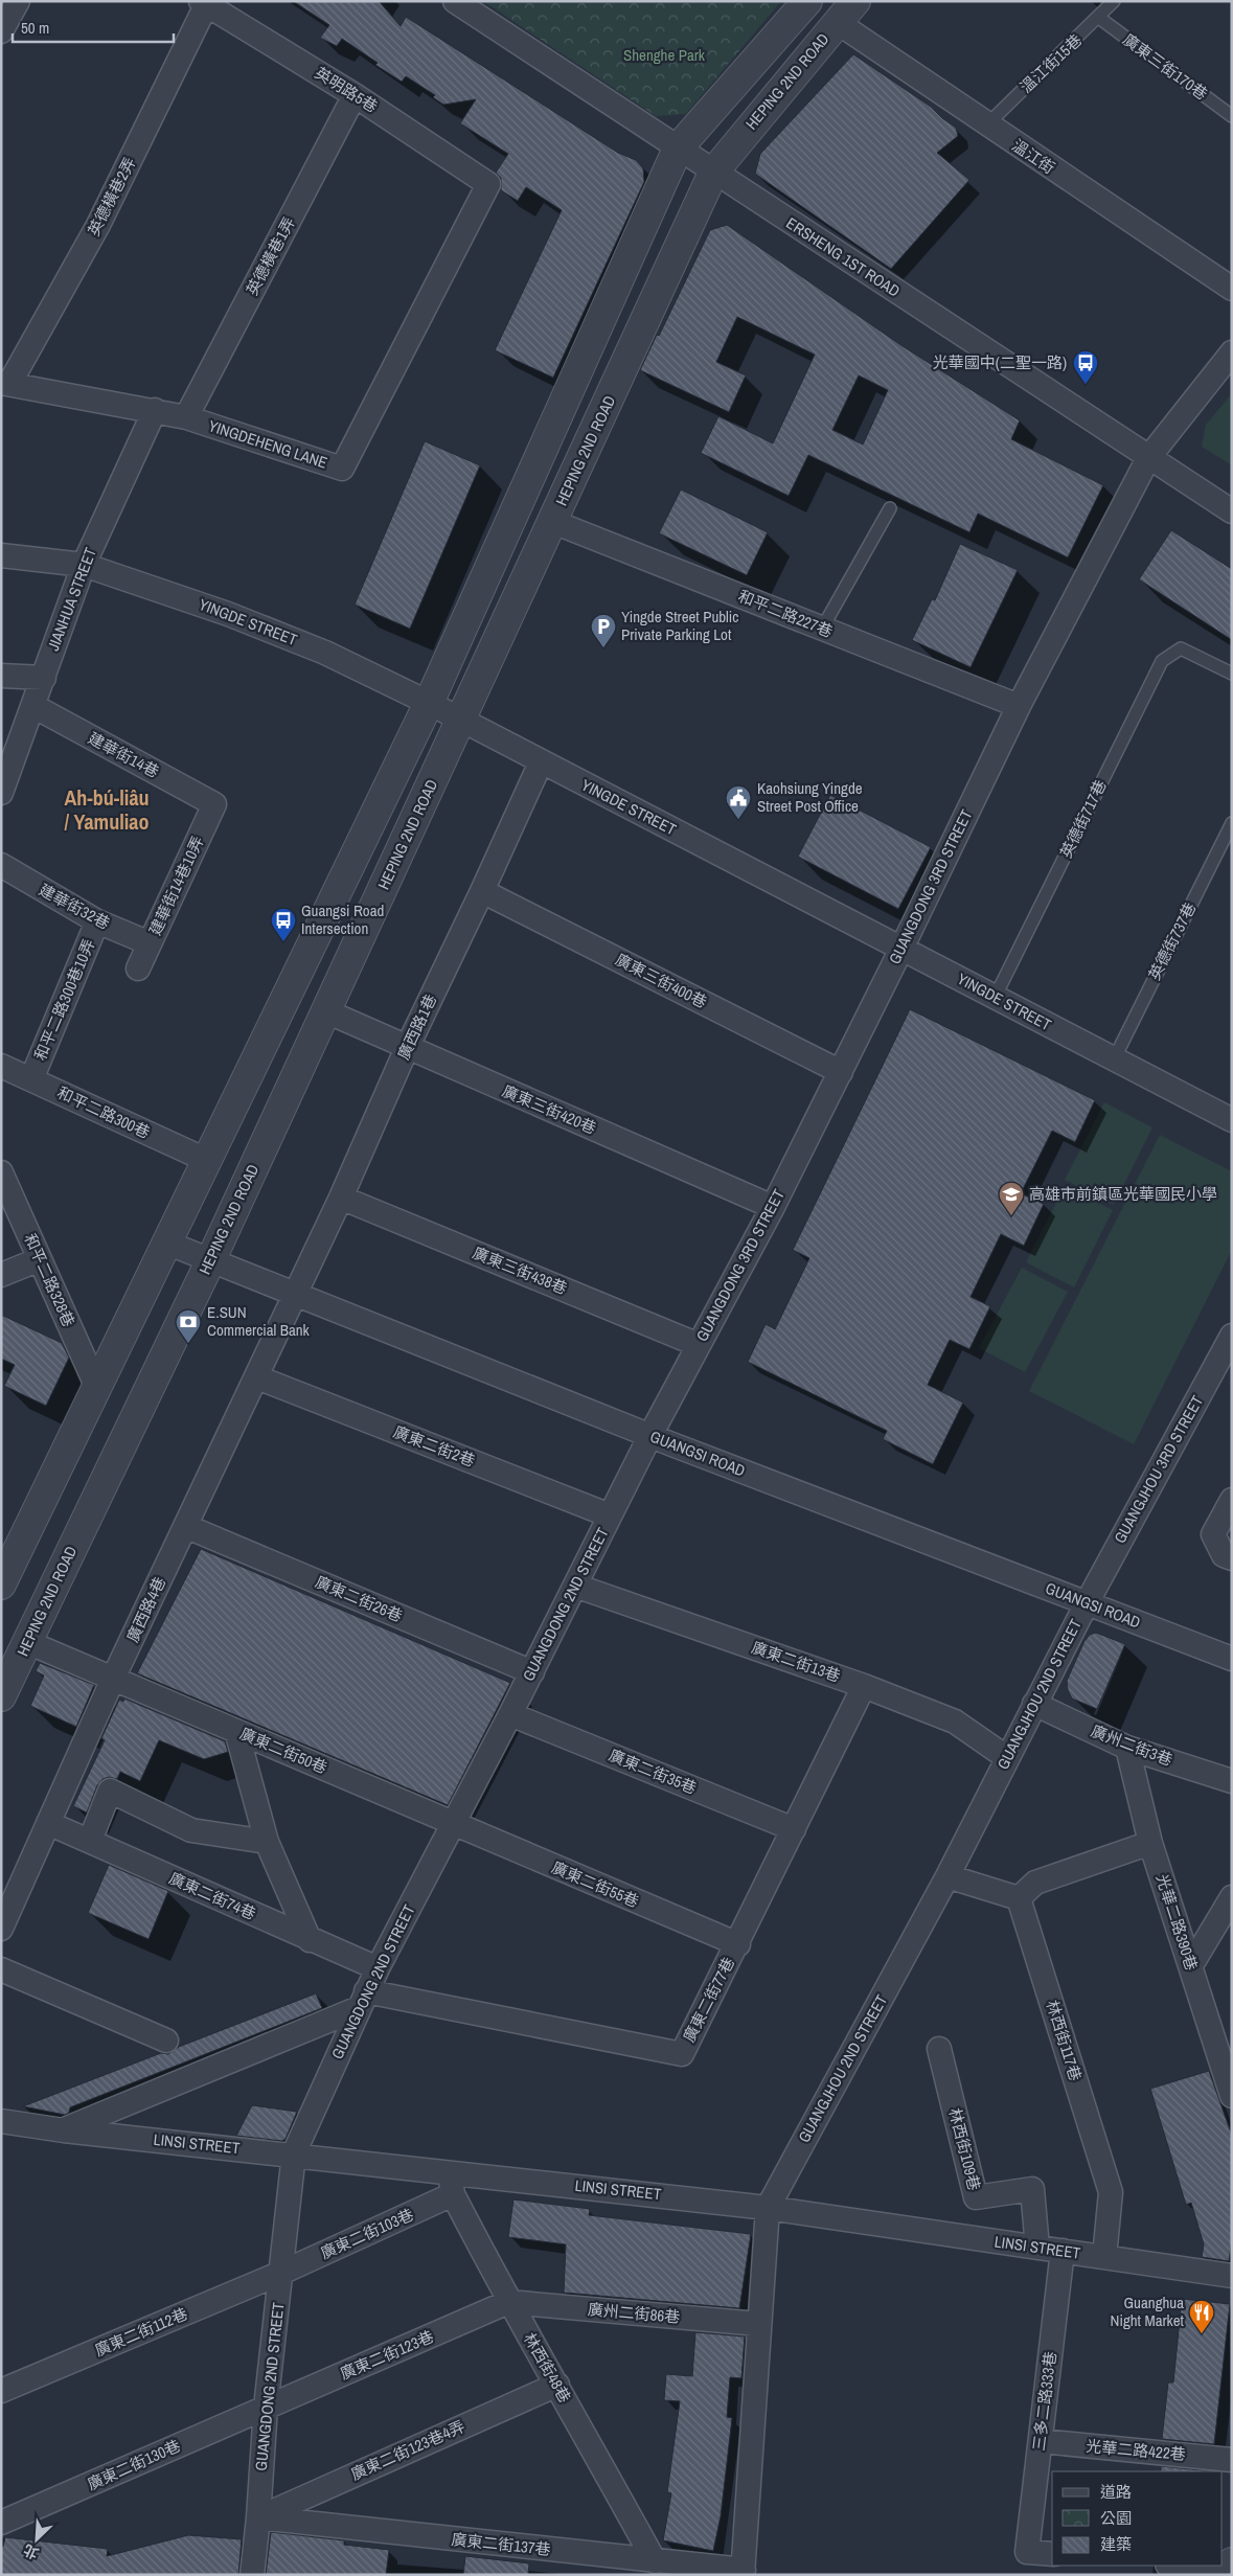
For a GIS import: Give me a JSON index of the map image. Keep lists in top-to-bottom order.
{
  "streets": {
    "street": [
      "HEPING 2ND ROAD",
      "英明路5巷",
      "溫江街",
      "英德橫巷2弄",
      "英德橫巷1弄",
      "ERSHENG 1ST ROAD",
      "YINGDEHENG LANE",
      "JIANHUA STREET",
      "和平二路227巷",
      "YINGDE STREET",
      "建華街14巷",
      "建華街14巷10弄",
      "GUANGDONG 3RD STREET",
      "建華街32巷",
      "廣東三街400巷",
      "和平二路300巷10弄",
      "廣西路1巷",
      "廣東三街420巷",
      "和平二路300巷",
      "廣東三街438巷",
      "和平二路328巷",
      "廣東二街2巷",
      "GUANGSI ROAD",
      "GUANGJHOU 3RD STREET",
      "廣東二街26巷",
      "GUANGDONG 2ND STREET",
      "廣西路4巷",
      "廣東二街13巷",
      "GUANGJHOU 2ND STREET",
      "廣州二街3巷",
      "廣東二街50巷",
      "廣東二街35巷",
      "廣東二街55巷",
      "廣東二街74巷",
      "光華二路390巷",
      "廣東二街77巷",
      "林西街117巷",
      "LINSI STREET",
      "林西街109巷",
      "廣東二街103巷",
      "廣州二街86巷",
      "廣東二街112巷",
      "廣東二街123巷",
      "林西街48巷",
      "三多二路333巷",
      "廣東二街123巷4弄",
      "光華二路422巷",
      "廣東二街130巷",
      "廣東二街137巷"
    ],
    "lane": [
      "溫江街15巷",
      "廣東三街170巷",
      "英德街717巷",
      "英德街737巷"
    ]
  },
  "crossings": [
    ["溫江街15巷", "廣東三街170巷"],
    ["溫江街15巷", "溫江街"],
    ["HEPING 2ND ROAD", "溫江街"],
    ["HEPING 2ND ROAD", "ERSHENG 1ST ROAD"],
    ["HEPING 2ND ROAD", "和平二路227巷"],
    ["HEPING 2ND ROAD", "YINGDE STREET"],
    ["HEPING 2ND ROAD", "廣東三街420巷"],
    ["HEPING 2ND ROAD", "GUANGSI ROAD"],
    ["HEPING 2ND ROAD", "廣東二街50巷"],
    ["英明路5巷", "英德橫巷2弄"],
    ["英明路5巷", "英德橫巷1弄"],
    ["英明路5巷", "YINGDEHENG LANE"],
    ["英德橫巷2弄", "YINGDEHENG LANE"],
    ["英德橫巷1弄", "YINGDEHENG LANE"],
    ["ERSHENG 1ST ROAD", "GUANGDONG 3RD STREET"],
    ["YINGDEHENG LANE", "JIANHUA STREET"],
    ["JIANHUA STREET", "YINGDE STREET"],
    ["JIANHUA STREET", "建華街14巷"],
    ["和平二路227巷", "GUANGDONG 3RD STREET"],
    ["YINGDE STREET", "英德街717巷"],
    ["YINGDE STREET", "GUANGDONG 3RD STREET"],
    ["YINGDE STREET", "英德街737巷"],
    ["YINGDE STREET", "廣西路1巷"],
    ["建華街14巷", "建華街14巷10弄"],
    ["建華街14巷10弄", "建華街32巷"],
    ["GUANGDONG 3RD STREET", "廣東三街400巷"],
    ["GUANGDONG 3RD STREET", "廣東三街420巷"],
    ["GUANGDONG 3RD STREET", "廣東三街438巷"],
    ["GUANGDONG 3RD STREET", "GUANGSI ROAD"],
    ["GUANGDONG 3RD STREET", "GUANGDONG 2ND STREET"],
    ["建華街32巷", "和平二路300巷10弄"],
    ["廣東三街400巷", "廣西路1巷"],
    ["和平二路300巷10弄", "和平二路300巷"],
    ["廣西路1巷", "廣東三街420巷"],
    ["廣西路1巷", "廣東三街438巷"],
    ["廣西路1巷", "GUANGSI ROAD"],
    ["廣西路1巷", "廣西路4巷"],
    ["廣東二街2巷", "GUANGDONG 2ND STREET"],
    ["廣東二街2巷", "廣西路4巷"],
    ["GUANGSI ROAD", "GUANGJHOU 3RD STREET"],
    ["GUANGSI ROAD", "GUANGDONG 2ND STREET"],
    ["GUANGSI ROAD", "廣西路4巷"],
    ["GUANGSI ROAD", "GUANGJHOU 2ND STREET"],
    ["GUANGJHOU 3RD STREET", "GUANGJHOU 2ND STREET"],
    ["廣東二街26巷", "GUANGDONG 2ND STREET"],
    ["廣東二街26巷", "廣西路4巷"],
    ["GUANGDONG 2ND STREET", "廣東二街13巷"],
    ["GUANGDONG 2ND STREET", "廣東二街50巷"],
    ["GUANGDONG 2ND STREET", "廣東二街35巷"],
    ["GUANGDONG 2ND STREET", "廣東二街55巷"],
    ["GUANGDONG 2ND STREET", "廣東二街74巷"],
    ["GUANGDONG 2ND STREET", "廣東二街77巷"],
    ["GUANGDONG 2ND STREET", "LINSI STREET"],
    ["GUANGDONG 2ND STREET", "廣東二街103巷"],
    ["GUANGDONG 2ND STREET", "廣東二街112巷"],
    ["GUANGDONG 2ND STREET", "廣東二街123巷"],
    ["GUANGDONG 2ND STREET", "廣東二街123巷4弄"],
    ["GUANGDONG 2ND STREET", "廣東二街130巷"],
    ["GUANGDONG 2ND STREET", "廣東二街137巷"],
    ["廣西路4巷", "廣東二街50巷"],
    ["廣西路4巷", "廣東二街74巷"],
    ["廣東二街13巷", "GUANGJHOU 2ND STREET"],
    ["廣東二街13巷", "廣東二街77巷"],
    ["GUANGJHOU 2ND STREET", "廣州二街3巷"],
    ["GUANGJHOU 2ND STREET", "LINSI STREET"],
    ["GUANGJHOU 2ND STREET", "廣州二街86巷"],
    ["GUANGJHOU 2ND STREET", "廣東二街137巷"],
    ["廣州二街3巷", "光華二路390巷"],
    ["廣東二街50巷", "廣東二街55巷"],
    ["廣東二街35巷", "廣東二街77巷"],
    ["廣東二街55巷", "廣東二街77巷"],
    ["林西街117巷", "LINSI STREET"],
    ["LINSI STREET", "林西街109巷"],
    ["LINSI STREET", "林西街48巷"],
    ["LINSI STREET", "三多二路333巷"],
    ["廣東二街103巷", "廣東二街112巷"],
    ["廣東二街103巷", "林西街48巷"],
    ["廣州二街86巷", "廣東二街123巷"],
    ["廣州二街86巷", "林西街48巷"],
    ["廣東二街123巷", "林西街48巷"],
    ["廣東二街123巷", "廣東二街130巷"],
    ["林西街48巷", "廣東二街123巷4弄"],
    ["林西街48巷", "廣東二街137巷"],
    ["三多二路333巷", "光華二路422巷"],
    ["廣東二街123巷4弄", "廣東二街137巷"]
  ],
  "districts": ["Ah-bú-liâu / Yamuliao"],
  "parks": ["Shenghe Park"],
  "places": {
    "bus stop": ["光華國中(二聖一路)", "Guangsi Road Intersection"],
    "parking": ["Yingde Street Public Private Parking Lot"],
    "public building": ["Kaohsiung Yingde Street Post Office"],
    "school or university": ["高雄市前鎮區光華國民小學"],
    "bank": ["E.SUN Commercial Bank"],
    "restaurant": ["Guanghua Night Market"]
  },
  "legend": ["道路", "公園", "建築"],
  "scale_bar": "50 m",
  "north": "bottom left"
}
